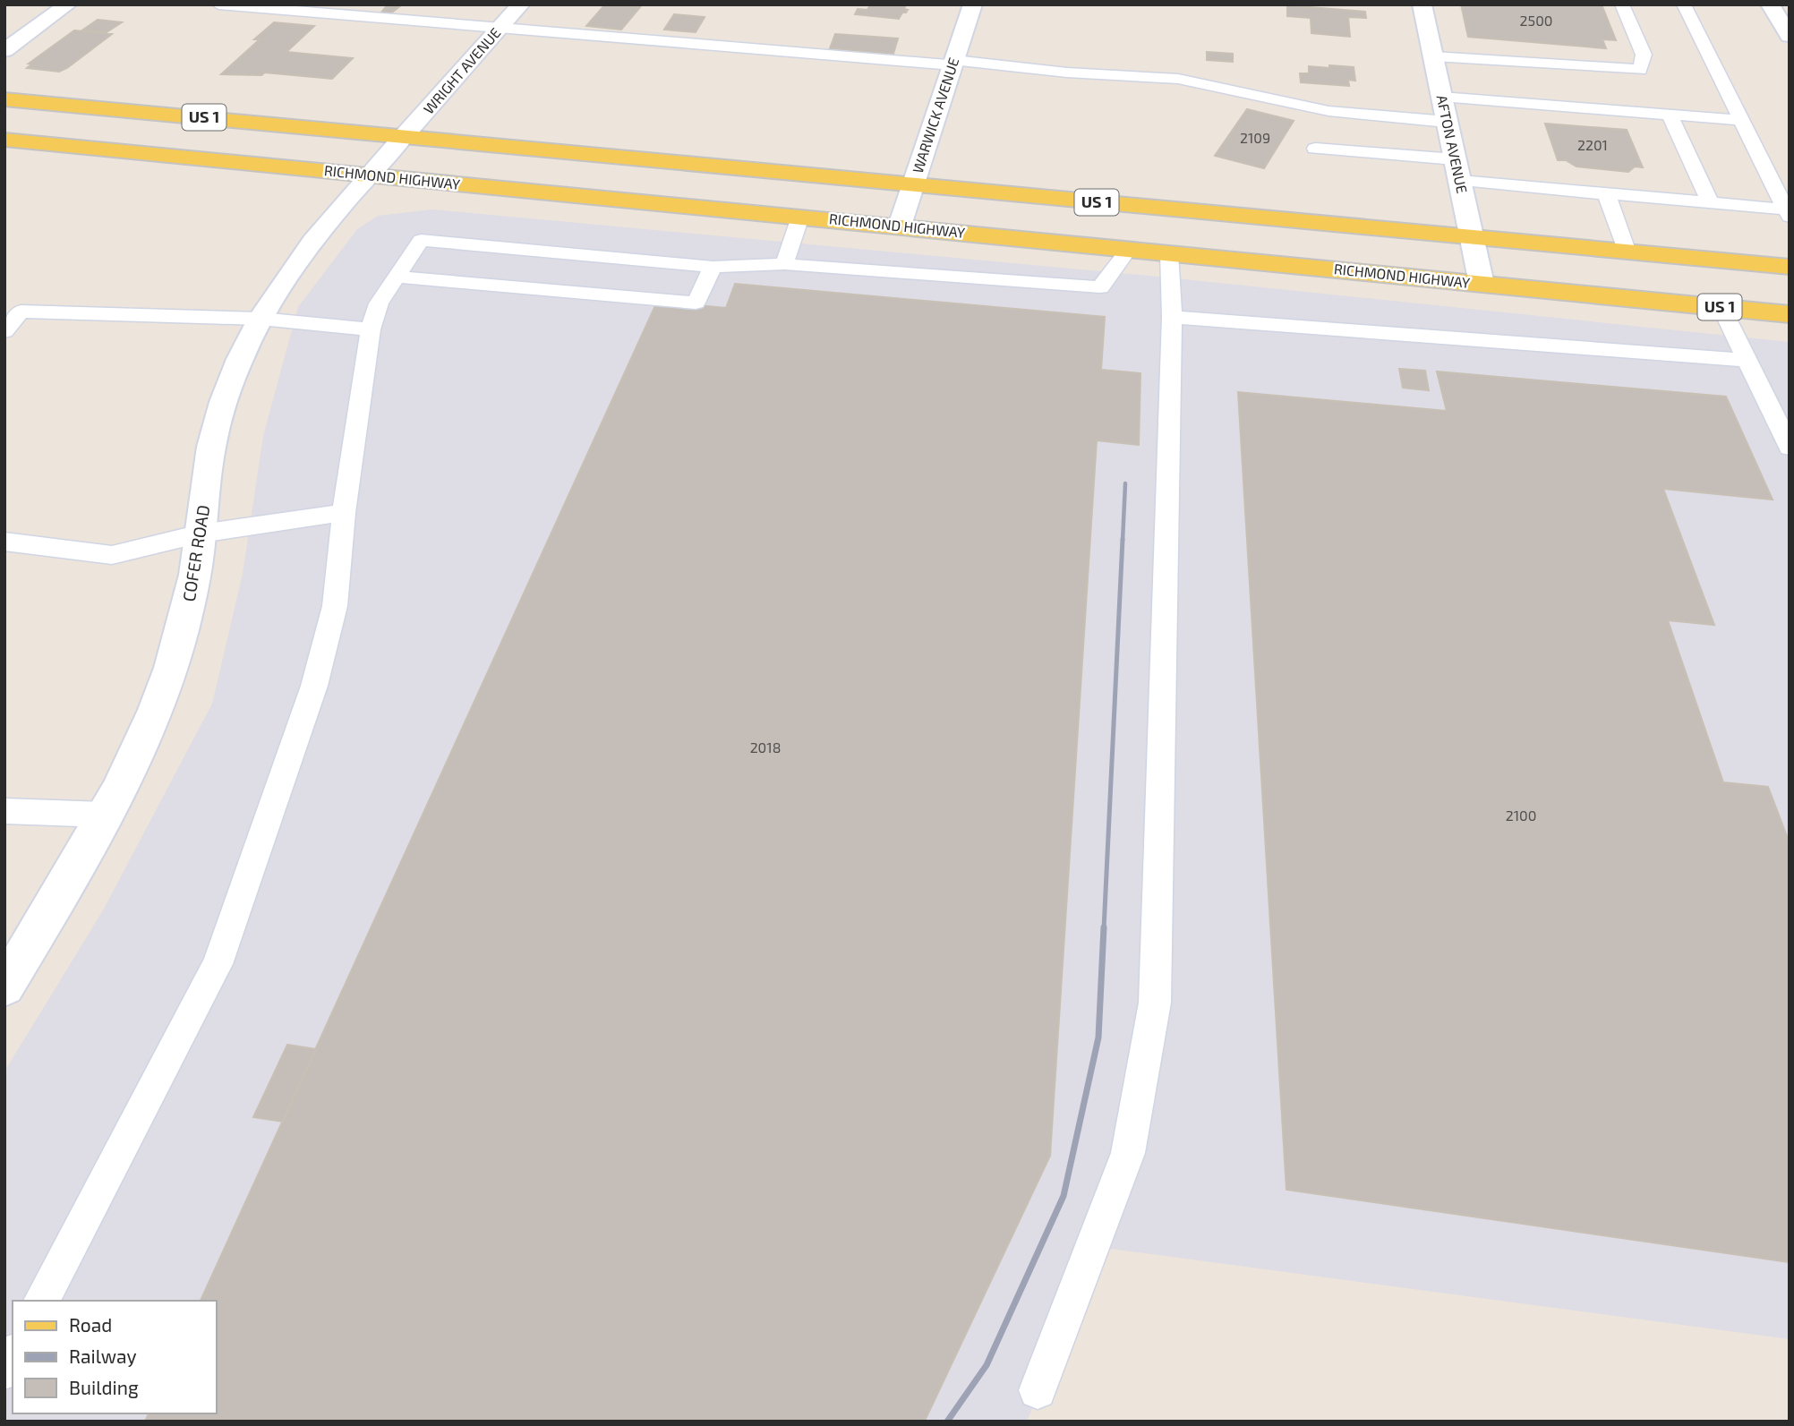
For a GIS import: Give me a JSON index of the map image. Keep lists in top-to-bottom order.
{
  "streets": {
    "main road": ["US 1", "RICHMOND HIGHWAY"],
    "street": [
      "WRIGHT AVENUE",
      "WARWICK AVENUE",
      "AFTON AVENUE",
      "COFER ROAD"
    ]
  },
  "crossings": [
    ["WRIGHT AVENUE", "US 1"],
    ["WRIGHT AVENUE", "COFER ROAD"],
    ["WARWICK AVENUE", "US 1"],
    ["WARWICK AVENUE", "RICHMOND HIGHWAY"],
    ["US 1", "AFTON AVENUE"],
    ["US 1", "COFER ROAD"],
    ["AFTON AVENUE", "RICHMOND HIGHWAY"],
    ["RICHMOND HIGHWAY", "COFER ROAD"]
  ],
  "house_numbers": [
    "2500",
    "2109",
    "2201",
    "2018",
    "2100"
  ],
  "legend": ["Road", "Railway", "Building"]
}
